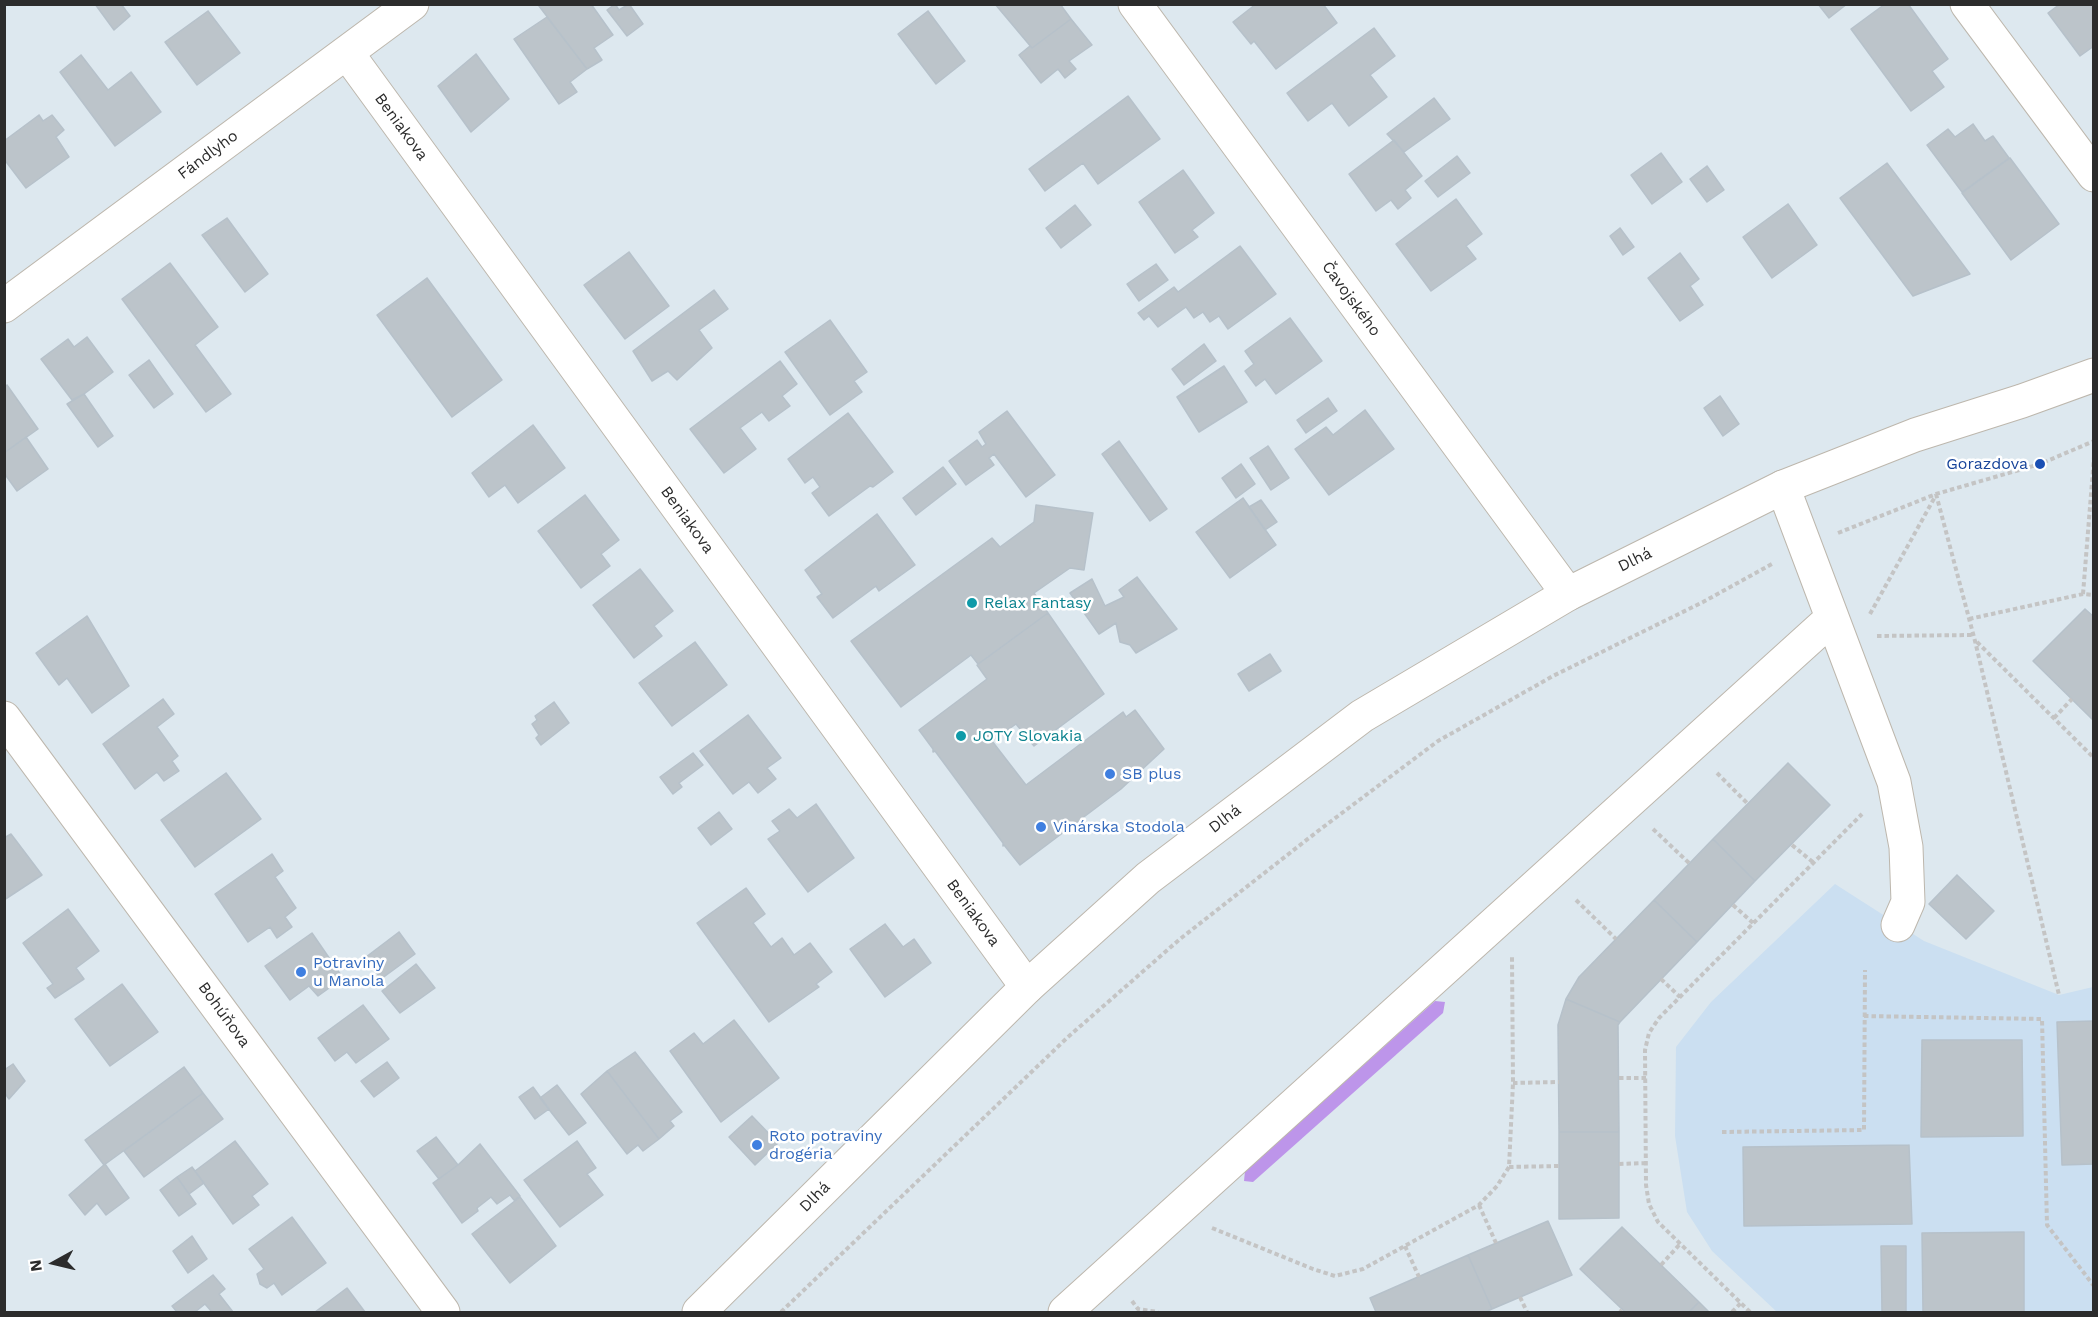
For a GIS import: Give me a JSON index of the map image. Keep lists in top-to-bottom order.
{
  "streets": {
    "street": [
      "Beniakova",
      "Fándlyho",
      "Čavojského",
      "Dlhá",
      "Bohúňova"
    ]
  },
  "crossings": [
    ["Beniakova", "Fándlyho"],
    ["Beniakova", "Dlhá"],
    ["Čavojského", "Dlhá"]
  ],
  "places": [
    "Gorazdova",
    "Relax Fantasy",
    "JOTY Slovakia",
    "SB plus",
    "Vinárska Stodola",
    "Potraviny u Manola",
    "Roto potraviny drogéria"
  ],
  "north": "left"
}
